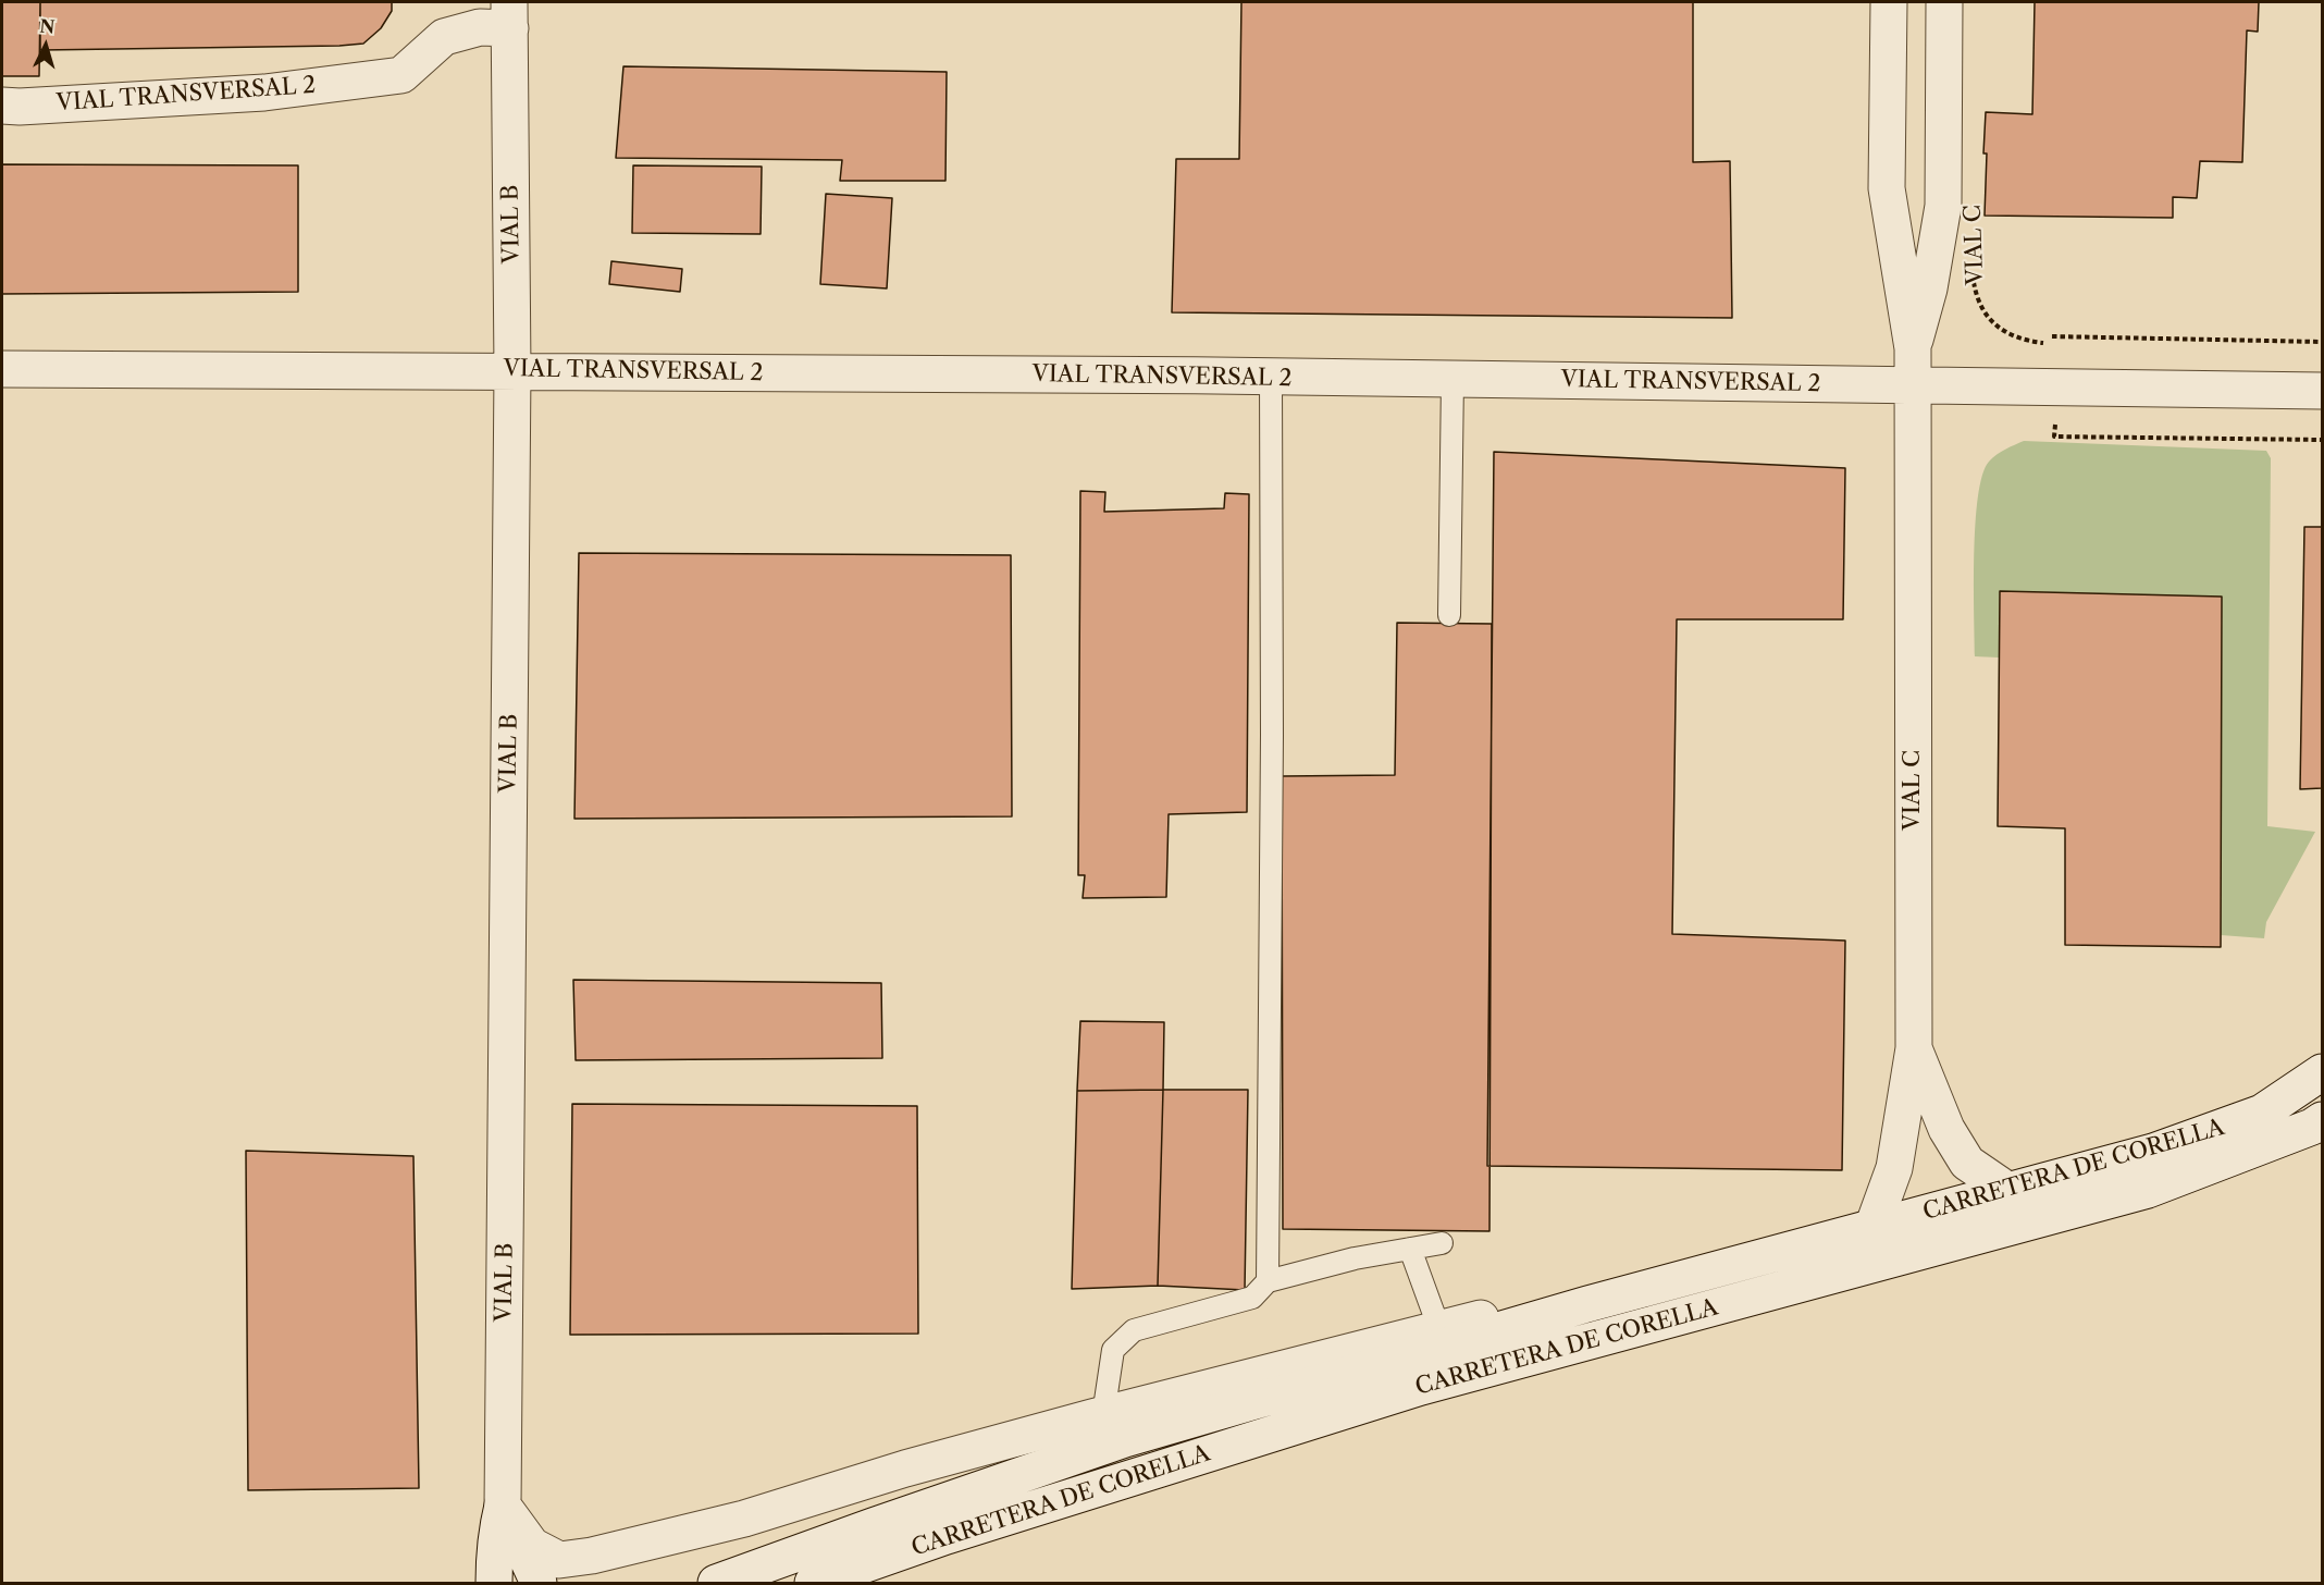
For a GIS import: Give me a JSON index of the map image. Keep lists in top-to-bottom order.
{
  "streets": {
    "street": [
      "VIAL TRANSVERSAL 2",
      "VIAL B",
      "VIAL C",
      "CARRETERA DE CORELLA"
    ]
  },
  "crossings": [
    ["VIAL TRANSVERSAL 2", "VIAL B"],
    ["VIAL TRANSVERSAL 2", "VIAL C"],
    ["VIAL B", "CARRETERA DE CORELLA"],
    ["VIAL C", "CARRETERA DE CORELLA"]
  ],
  "north": "top"
}
